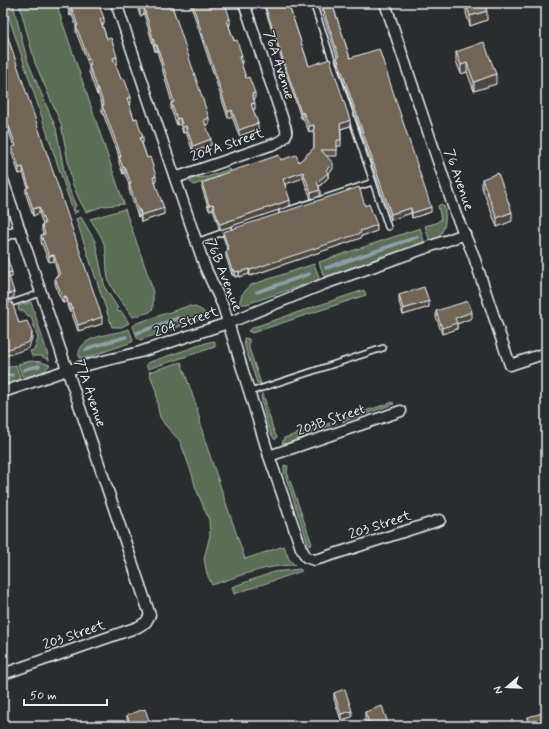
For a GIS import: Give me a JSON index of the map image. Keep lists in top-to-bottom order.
{
  "streets": {
    "street": [
      "76A Avenue",
      "204A Street",
      "76 Avenue",
      "76B Avenue",
      "204 Street",
      "77A Avenue",
      "203B Street",
      "203 Street"
    ]
  },
  "crossings": [
    ["76A Avenue", "204A Street"],
    ["204A Street", "76B Avenue"],
    ["76 Avenue", "204 Street"],
    ["76B Avenue", "204 Street"],
    ["76B Avenue", "203B Street"],
    ["76B Avenue", "203 Street"],
    ["204 Street", "77A Avenue"],
    ["77A Avenue", "203 Street"]
  ],
  "scale_bar": "50 m",
  "north": "left"
}
